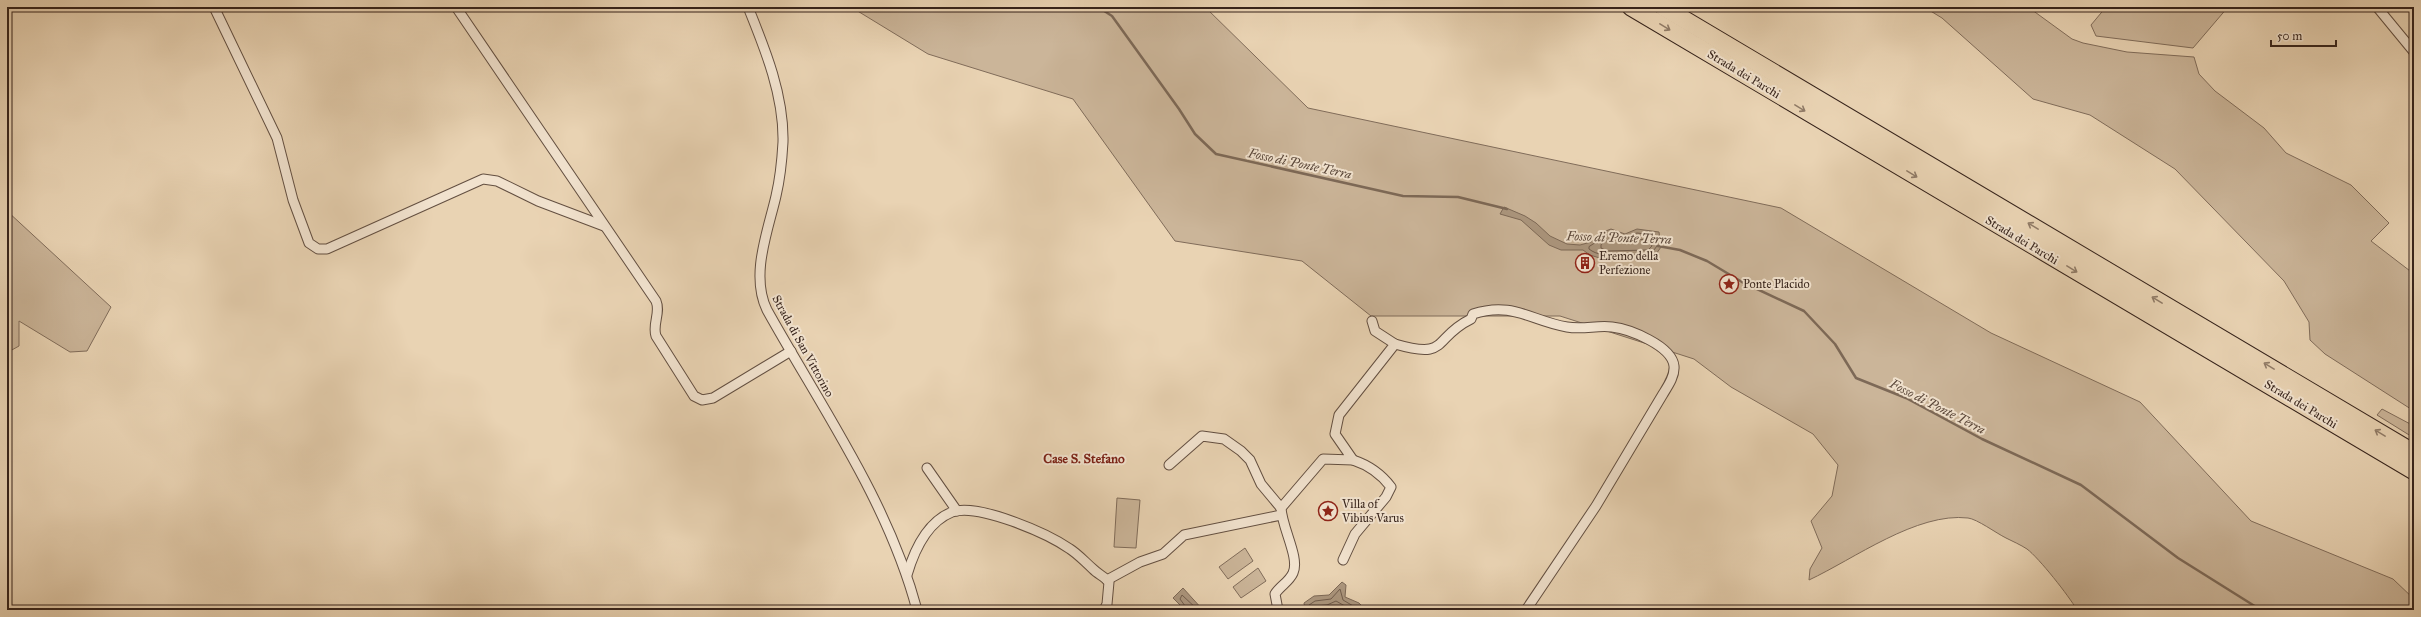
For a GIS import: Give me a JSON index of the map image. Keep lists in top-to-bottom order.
{
  "streets": {
    "highway": ["Strada dei Parchi"],
    "street": ["Strada di San Vittorino"]
  },
  "districts": ["Case S. Stefano"],
  "water": ["Fosso di Ponte Terra"],
  "places": {
    "building": ["Eremo della Perfezione"],
    "place": ["Ponte Placido", "Villa of Vibius Varus"]
  },
  "scale_bar": "50 m"
}
